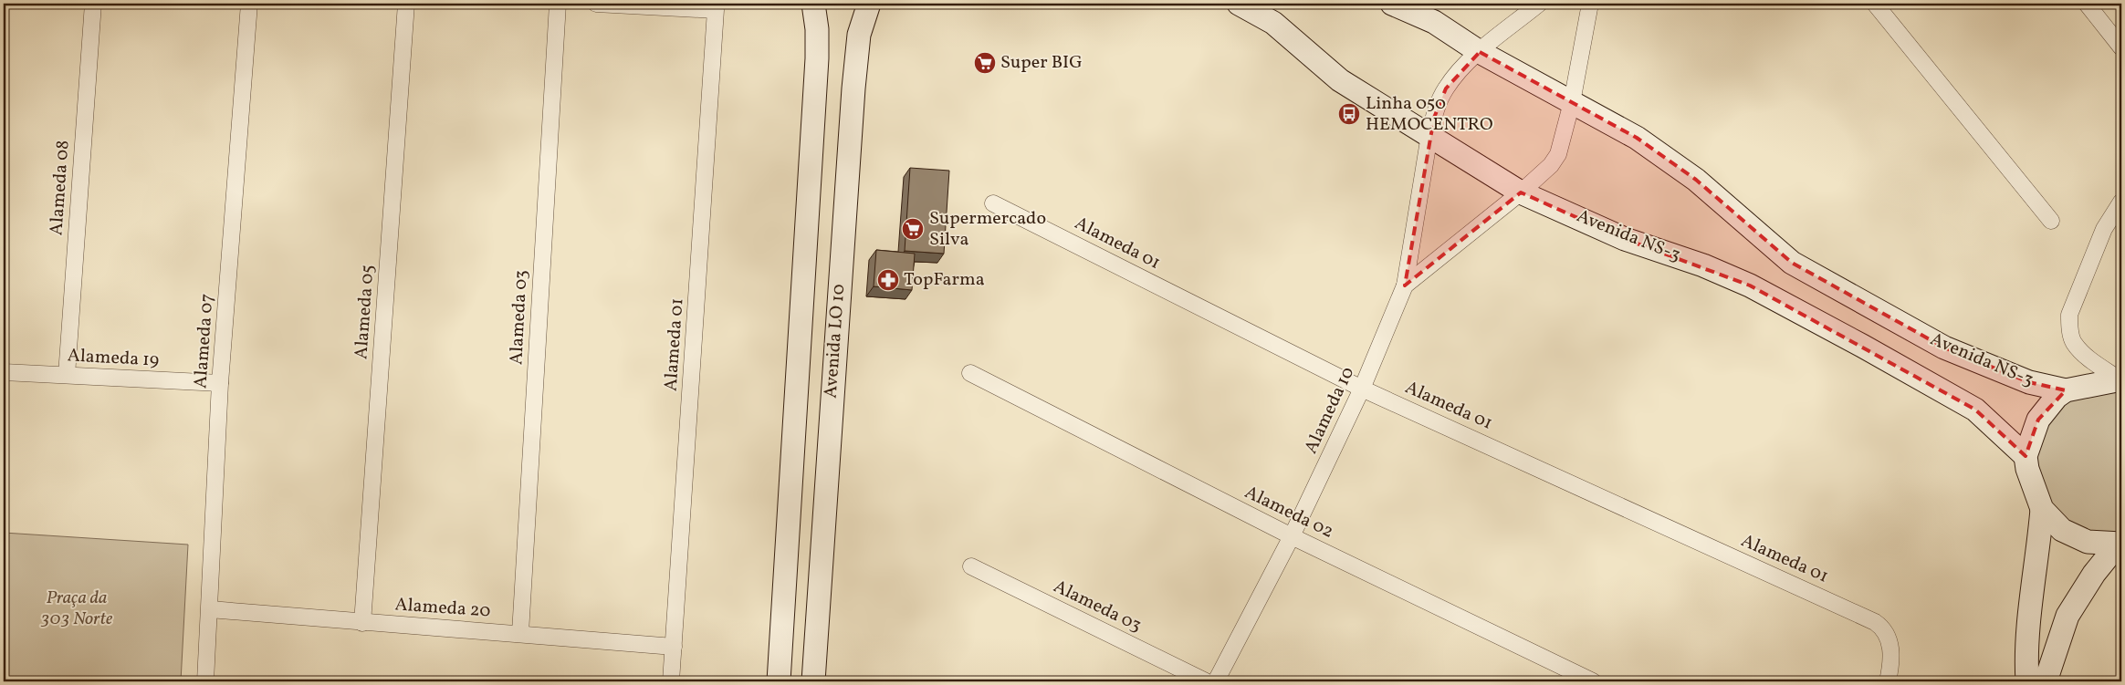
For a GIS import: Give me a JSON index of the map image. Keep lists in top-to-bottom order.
{
  "streets": {
    "street": [
      "Alameda 08",
      "Avenida NS-3",
      "Alameda 01",
      "Alameda 05",
      "Alameda 03",
      "Alameda 07",
      "Avenida LO 10",
      "Alameda 19",
      "Alameda 10",
      "Alameda 02",
      "Alameda 20"
    ]
  },
  "crossings": [
    ["Alameda 08", "Alameda 19"],
    ["Avenida NS-3", "Alameda 10"],
    ["Alameda 01", "Alameda 10"],
    ["Alameda 01", "Alameda 20"],
    ["Alameda 05", "Alameda 20"],
    ["Alameda 03", "Alameda 20"],
    ["Alameda 07", "Alameda 19"],
    ["Alameda 07", "Alameda 20"],
    ["Alameda 10", "Alameda 02"]
  ],
  "parks": ["Praça da 303 Norte"],
  "places": {
    "supermarket": ["Super BIG", "Supermercado Silva"],
    "bus stop": ["Linha 050 HEMOCENTRO"],
    "pharmacy": ["TopFarma"]
  }
}
